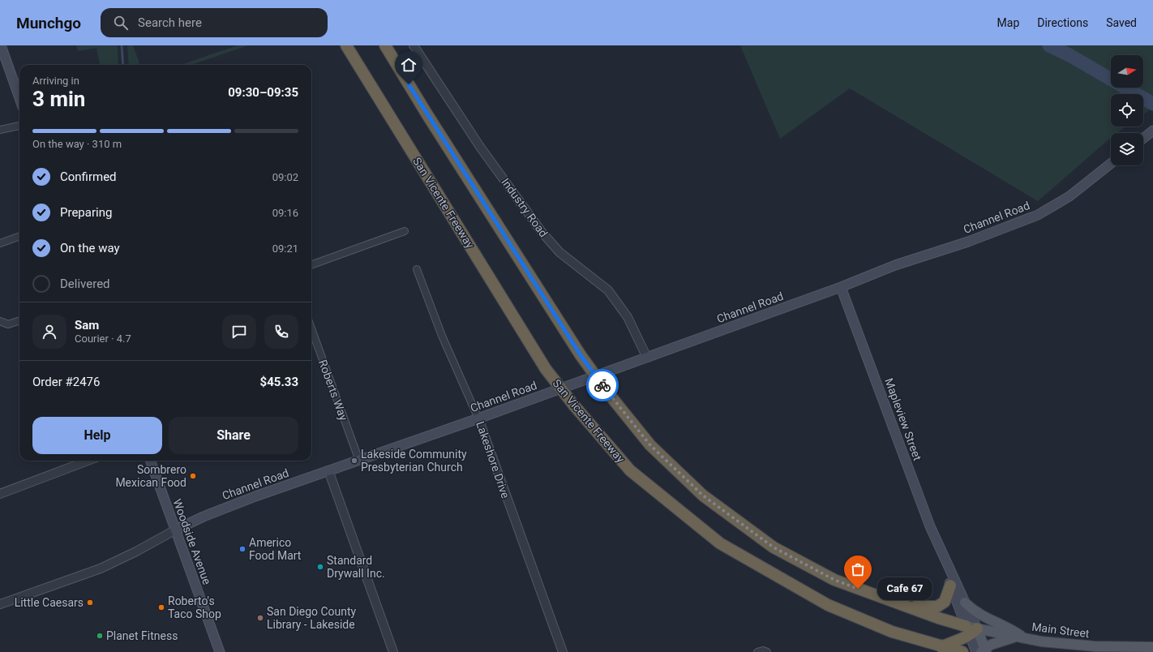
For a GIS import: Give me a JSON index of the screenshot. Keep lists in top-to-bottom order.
{
  "streets": {
    "highway": ["San Vicente Freeway"],
    "main road": [
      "Channel Road",
      "Mapleview Street",
      "Woodside Avenue",
      "Main Street"
    ],
    "street": ["Industry Road", "Roberts Way", "Lakeshore Drive"]
  },
  "crossings": [
    ["Industry Road", "Channel Road"],
    ["Channel Road", "Roberts Way"],
    ["Channel Road", "Mapleview Street"],
    ["Channel Road", "Lakeshore Drive"],
    ["Channel Road", "Woodside Avenue"],
    ["Mapleview Street", "Main Street"]
  ],
  "places": [
    "Lakeside Community Presbyterian Church",
    "Sombrero Mexican Food",
    "Americo Food Mart",
    "Standard Drywall Inc.",
    "Cafe 67",
    "Little Caesars",
    "Roberto's Taco Shop",
    "San Diego County Library - Lakeside",
    "Planet Fitness"
  ],
  "north": "right",
  "page": {
    "header": "Munchgo",
    "search": "Search here",
    "nav": ["Map", "Directions", "Saved"],
    "heading": ["3 min", "Arriving in", "09:30–09:35"],
    "panel": [
      "Sam",
      "Courier · 4.7",
      "Order #2476",
      "$45.33"
    ],
    "bar": "On the way · 310 m",
    "list": [
      ["Confirmed", "09:02"],
      ["Preparing", "09:16"],
      ["On the way", "09:21"],
      "Delivered"
    ],
    "buttons": ["Help", "Share"],
    "bubble": "Cafe 67"
  }
}
